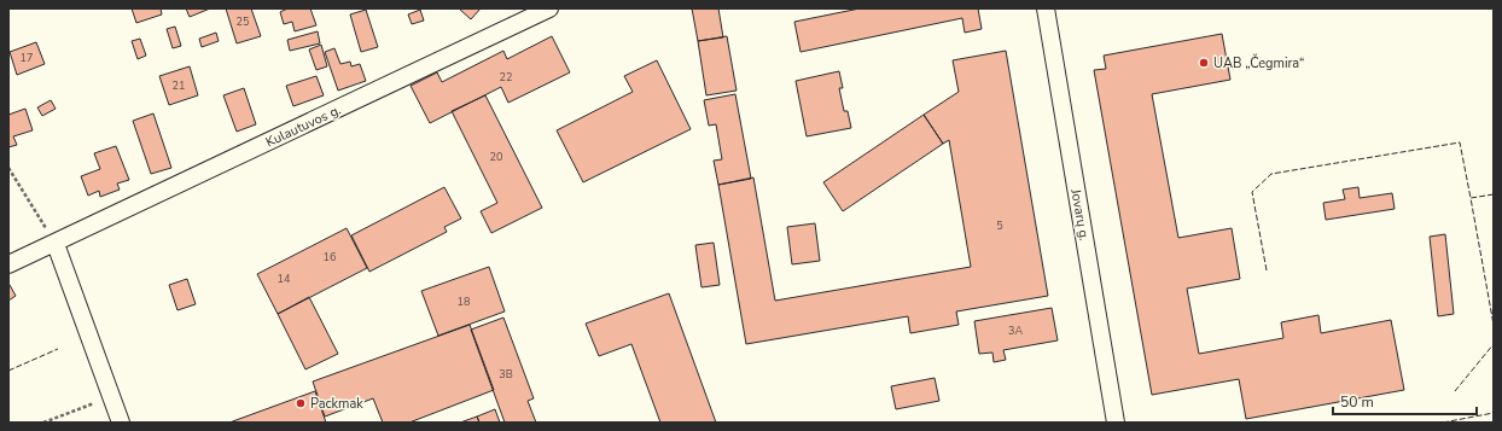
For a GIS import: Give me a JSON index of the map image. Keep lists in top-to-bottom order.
{
  "streets": {
    "street": ["Kulautuvos g.", "Jovarų g."]
  },
  "places": ["UAB „Čegmira“", "Packmak"],
  "house_numbers": [
    "25",
    "17",
    "22",
    "21",
    "20",
    "5",
    "16",
    "14",
    "18",
    "3A",
    "3B"
  ],
  "scale_bar": "50 m"
}
